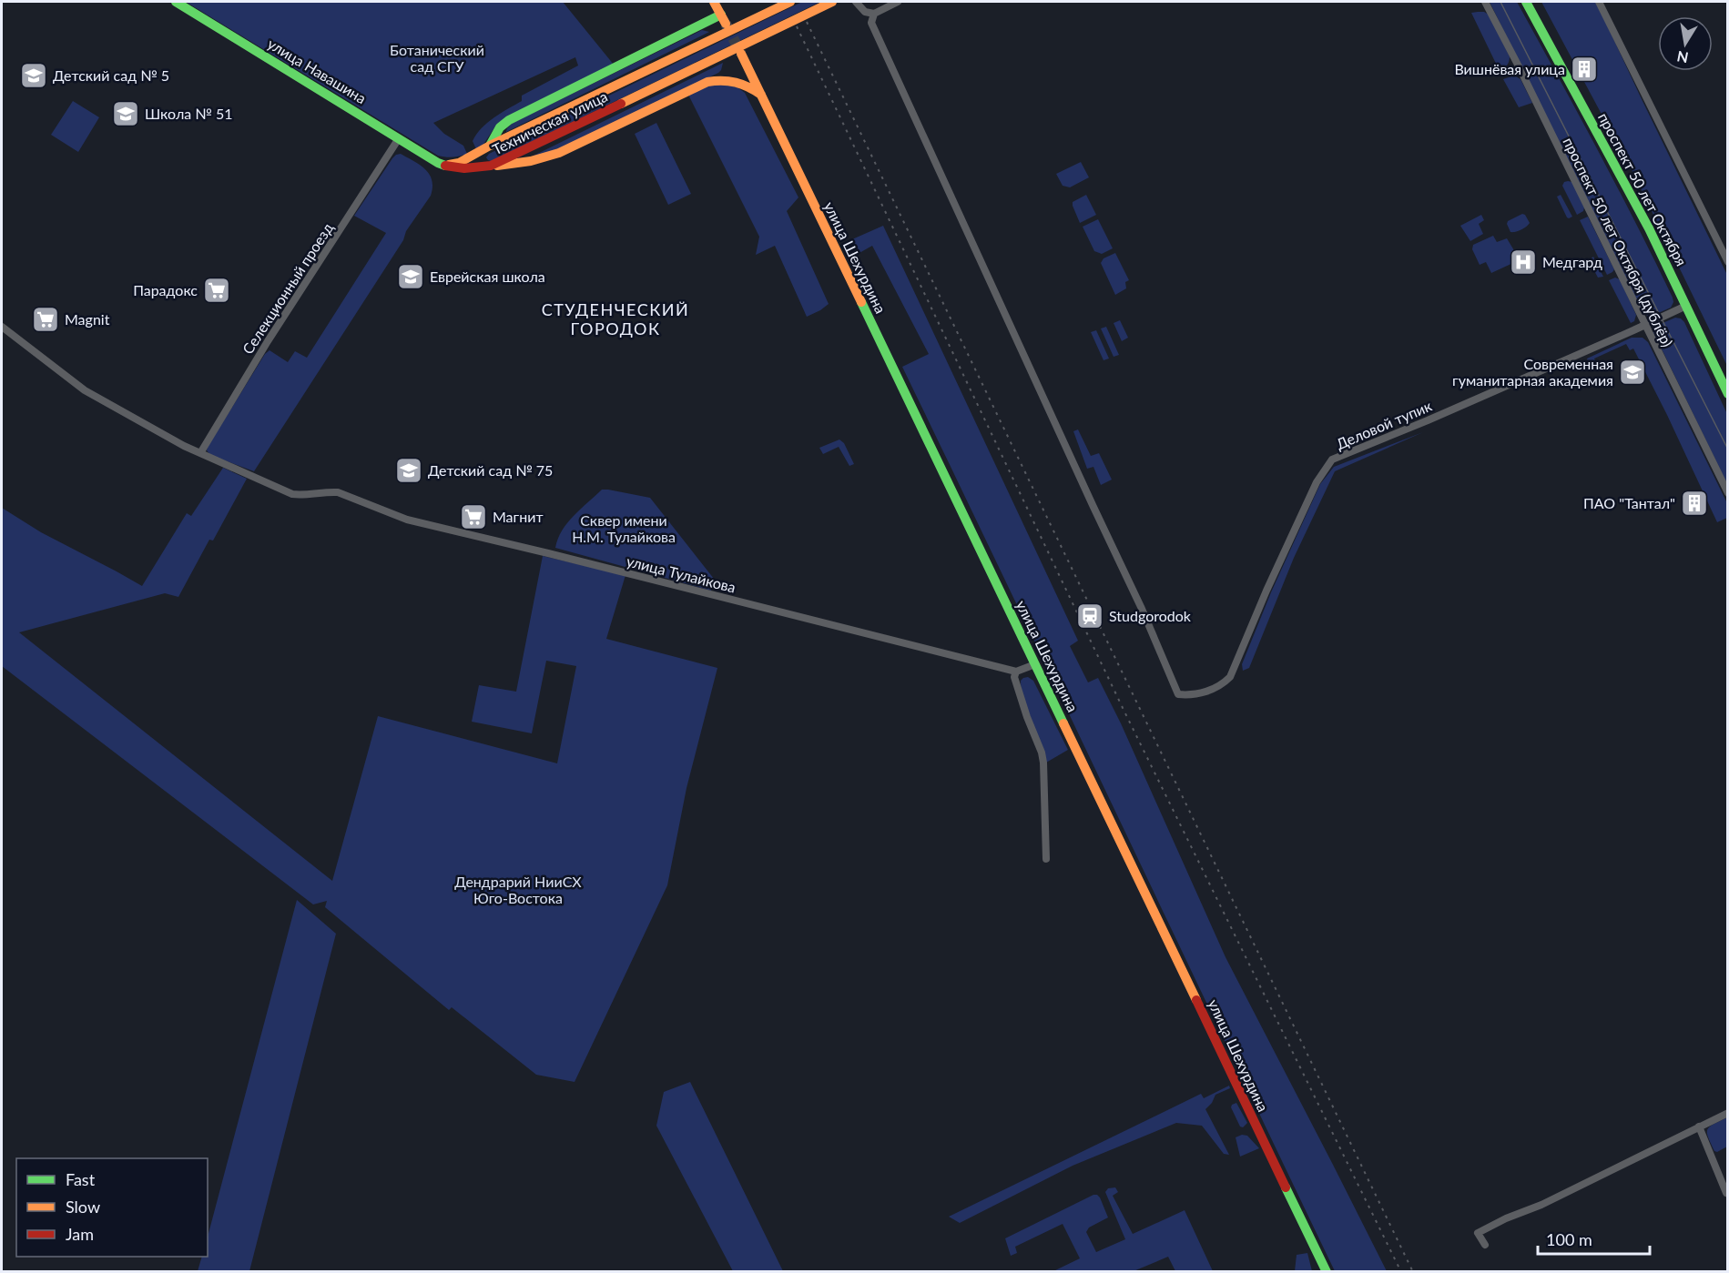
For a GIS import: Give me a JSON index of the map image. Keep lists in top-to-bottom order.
{
  "streets": {
    "main road": [
      "улица Навашина",
      "Техническая улица",
      "проспект 50 лет Октября",
      "улица Шехурдина"
    ],
    "street": [
      "проспект 50 лет Октября (дублёр)",
      "Селекционный проезд",
      "Деловой тупик",
      "улица Тулайкова"
    ]
  },
  "crossings": [
    ["улица Навашина", "Техническая улица"],
    ["улица Навашина", "Селекционный проезд"],
    ["проспект 50 лет Октября", "Деловой тупик"],
    ["проспект 50 лет Октября (дублёр)", "Деловой тупик"],
    ["Селекционный проезд", "улица Тулайкова"]
  ],
  "districts": ["СТУДЕНЧЕСКИЙ ГОРОДОК"],
  "parks": ["Ботанический сад СГУ", "Сквер имени Н.М. Тулайкова", "Дендрарий НииСХ Юго-Востока"],
  "places": {
    "building": ["Вишнёвая улица", "ПАО \"Тантал\""],
    "school or university": [
      "Детский сад № 5",
      "Школа № 51",
      "Еврейская школа",
      "Современная гуманитарная академия",
      "Детский сад № 75"
    ],
    "hospital": ["Медгард"],
    "supermarket": ["Парадокс", "Magnit", "Магнит"],
    "station": ["Studgorodok"]
  },
  "legend": ["Fast", "Slow", "Jam"],
  "scale_bar": "100 m",
  "north": "bottom"
}
